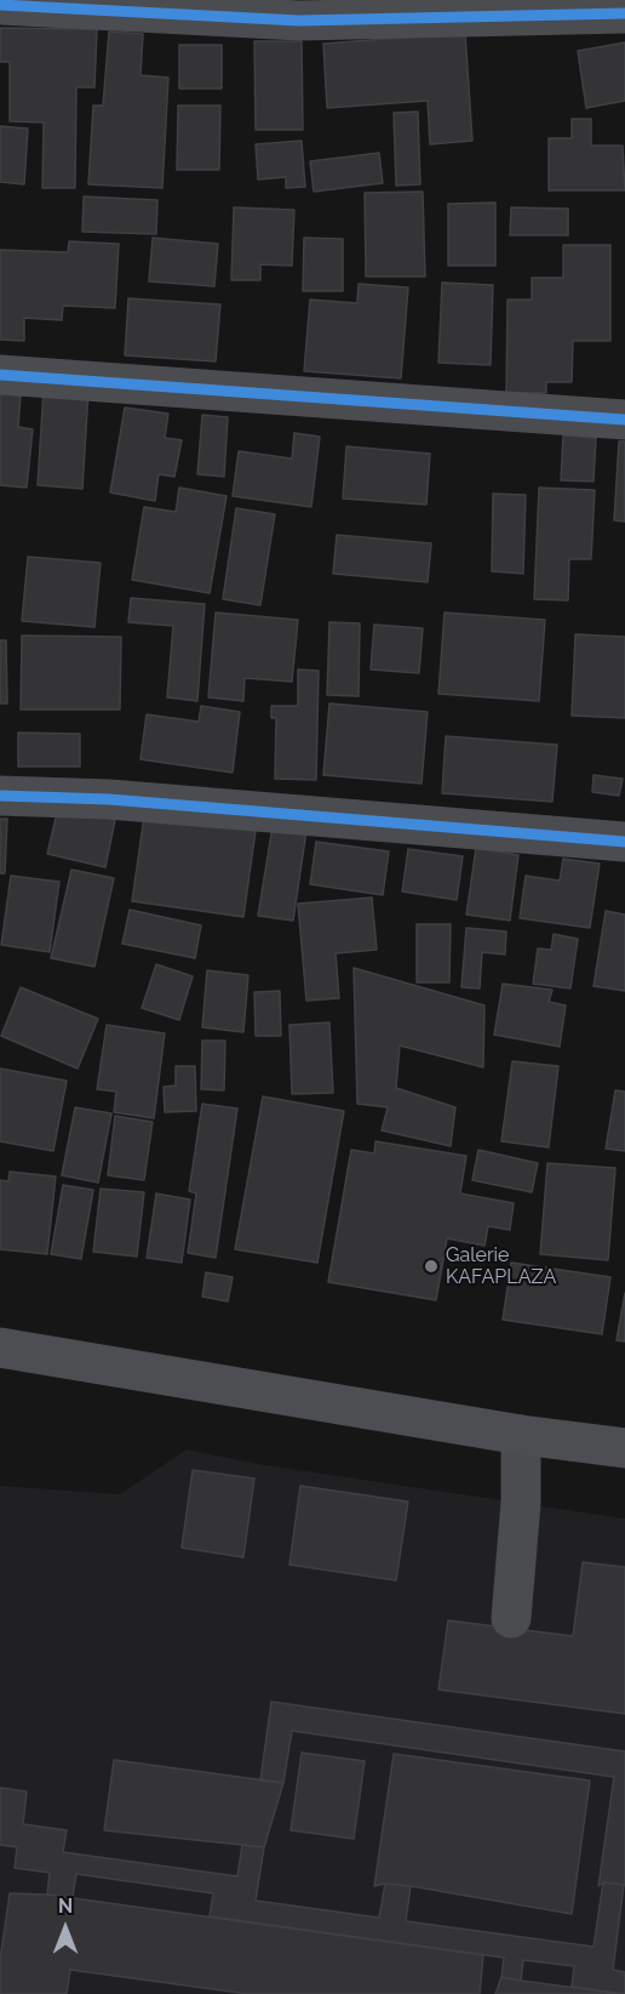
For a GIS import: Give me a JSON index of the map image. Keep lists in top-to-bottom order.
{
  "places": ["Galerie KAFAPLAZA"],
  "north": "top"
}
